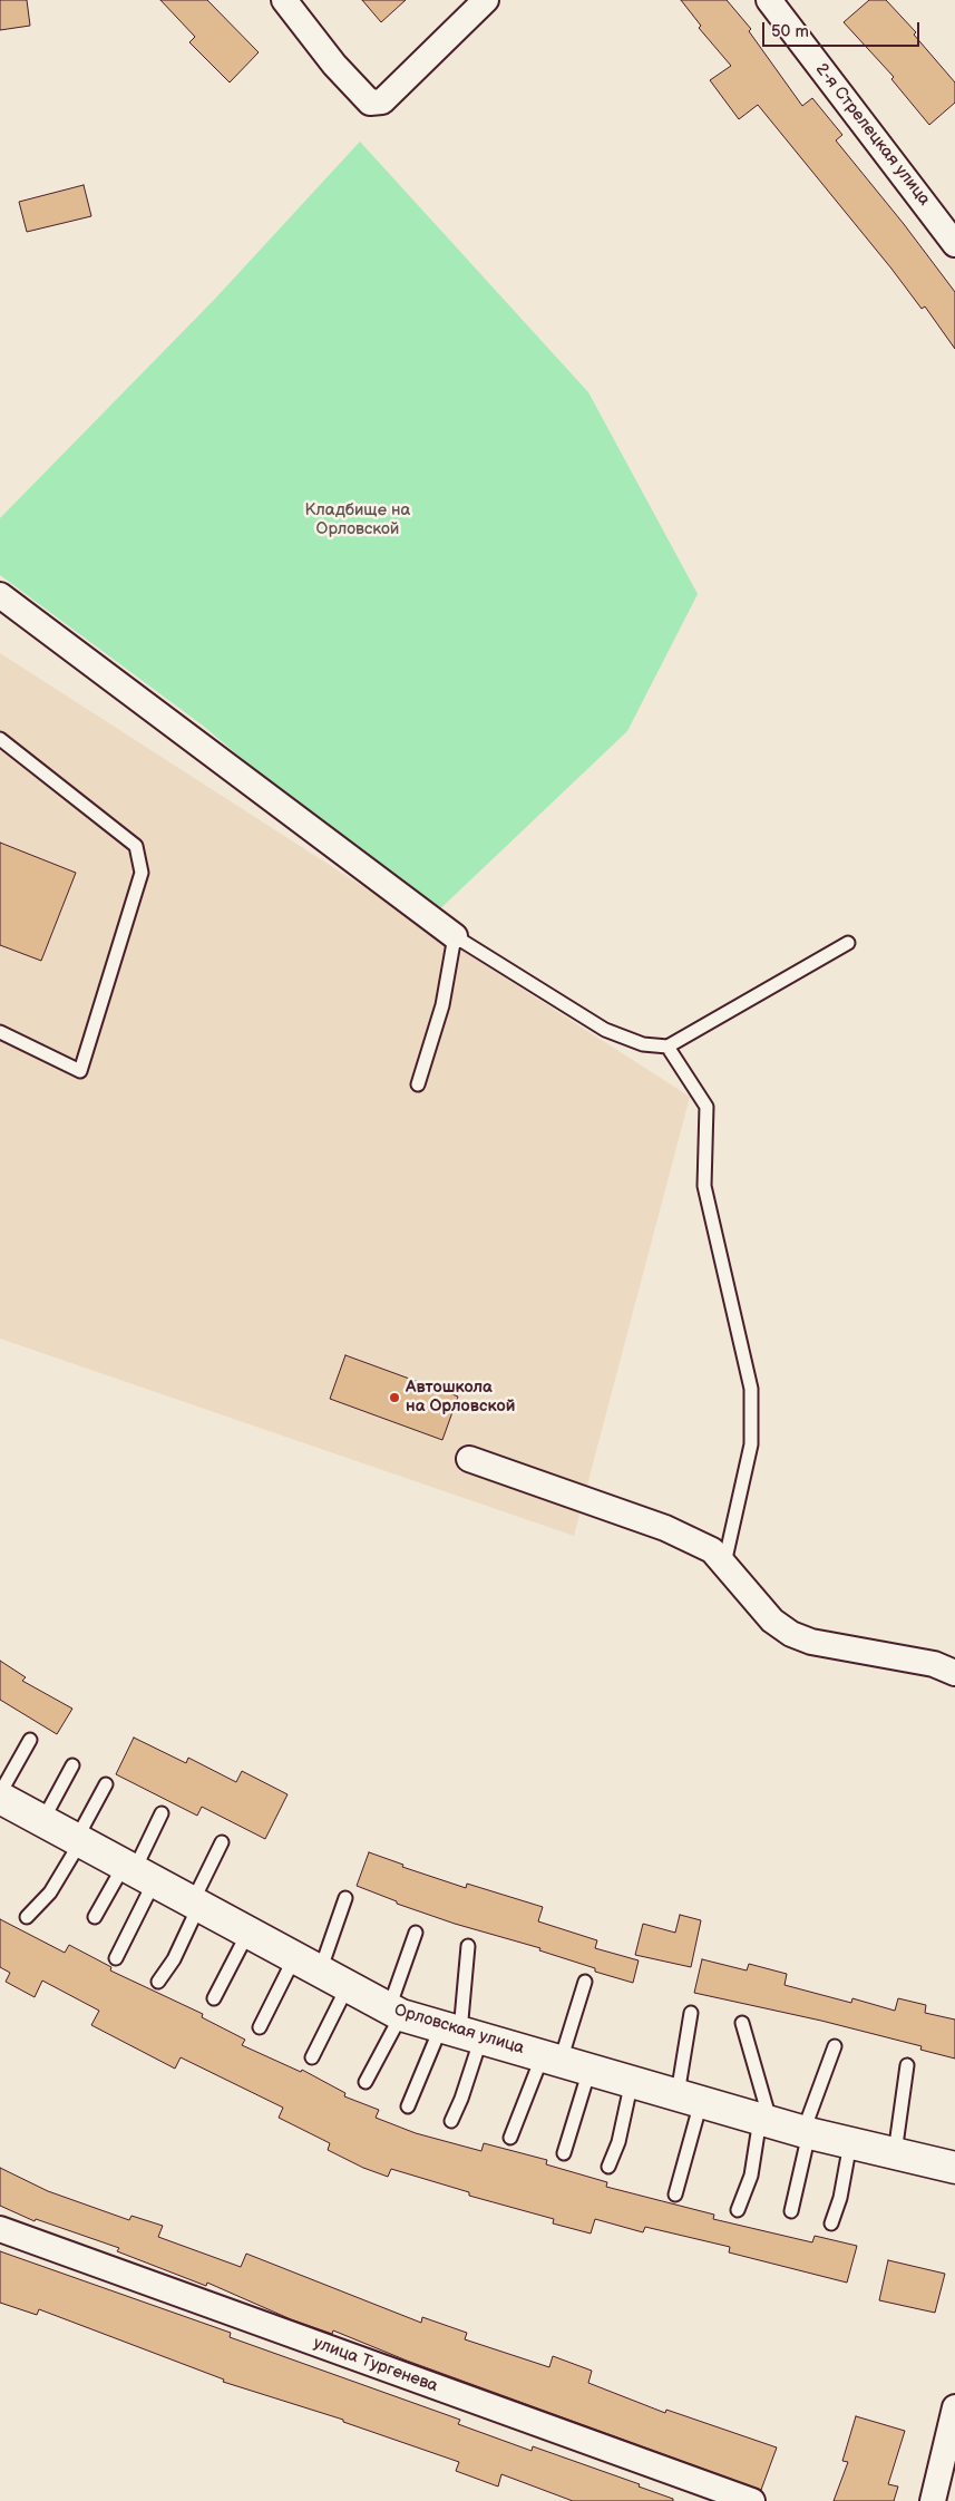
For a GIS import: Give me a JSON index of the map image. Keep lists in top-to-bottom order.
{
  "streets": {
    "main road": ["Орловская улица"],
    "street": ["2-я Стрелецкая улица", "улица Тургенева"]
  },
  "parks": ["Кладбище на Орловской"],
  "places": ["Автошкола на Орловской"],
  "scale_bar": "50 m"
}
